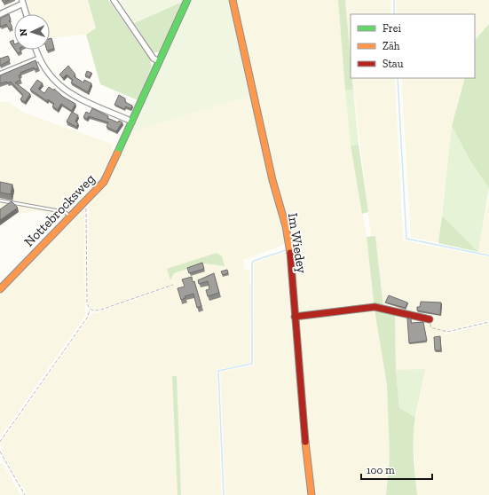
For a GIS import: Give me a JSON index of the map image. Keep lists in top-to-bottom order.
{
  "streets": {
    "street": ["Nottebrocksweg", "Im Wiedey"]
  },
  "legend": ["Frei", "Zäh", "Stau"],
  "scale_bar": "100 m",
  "north": "left"
}
